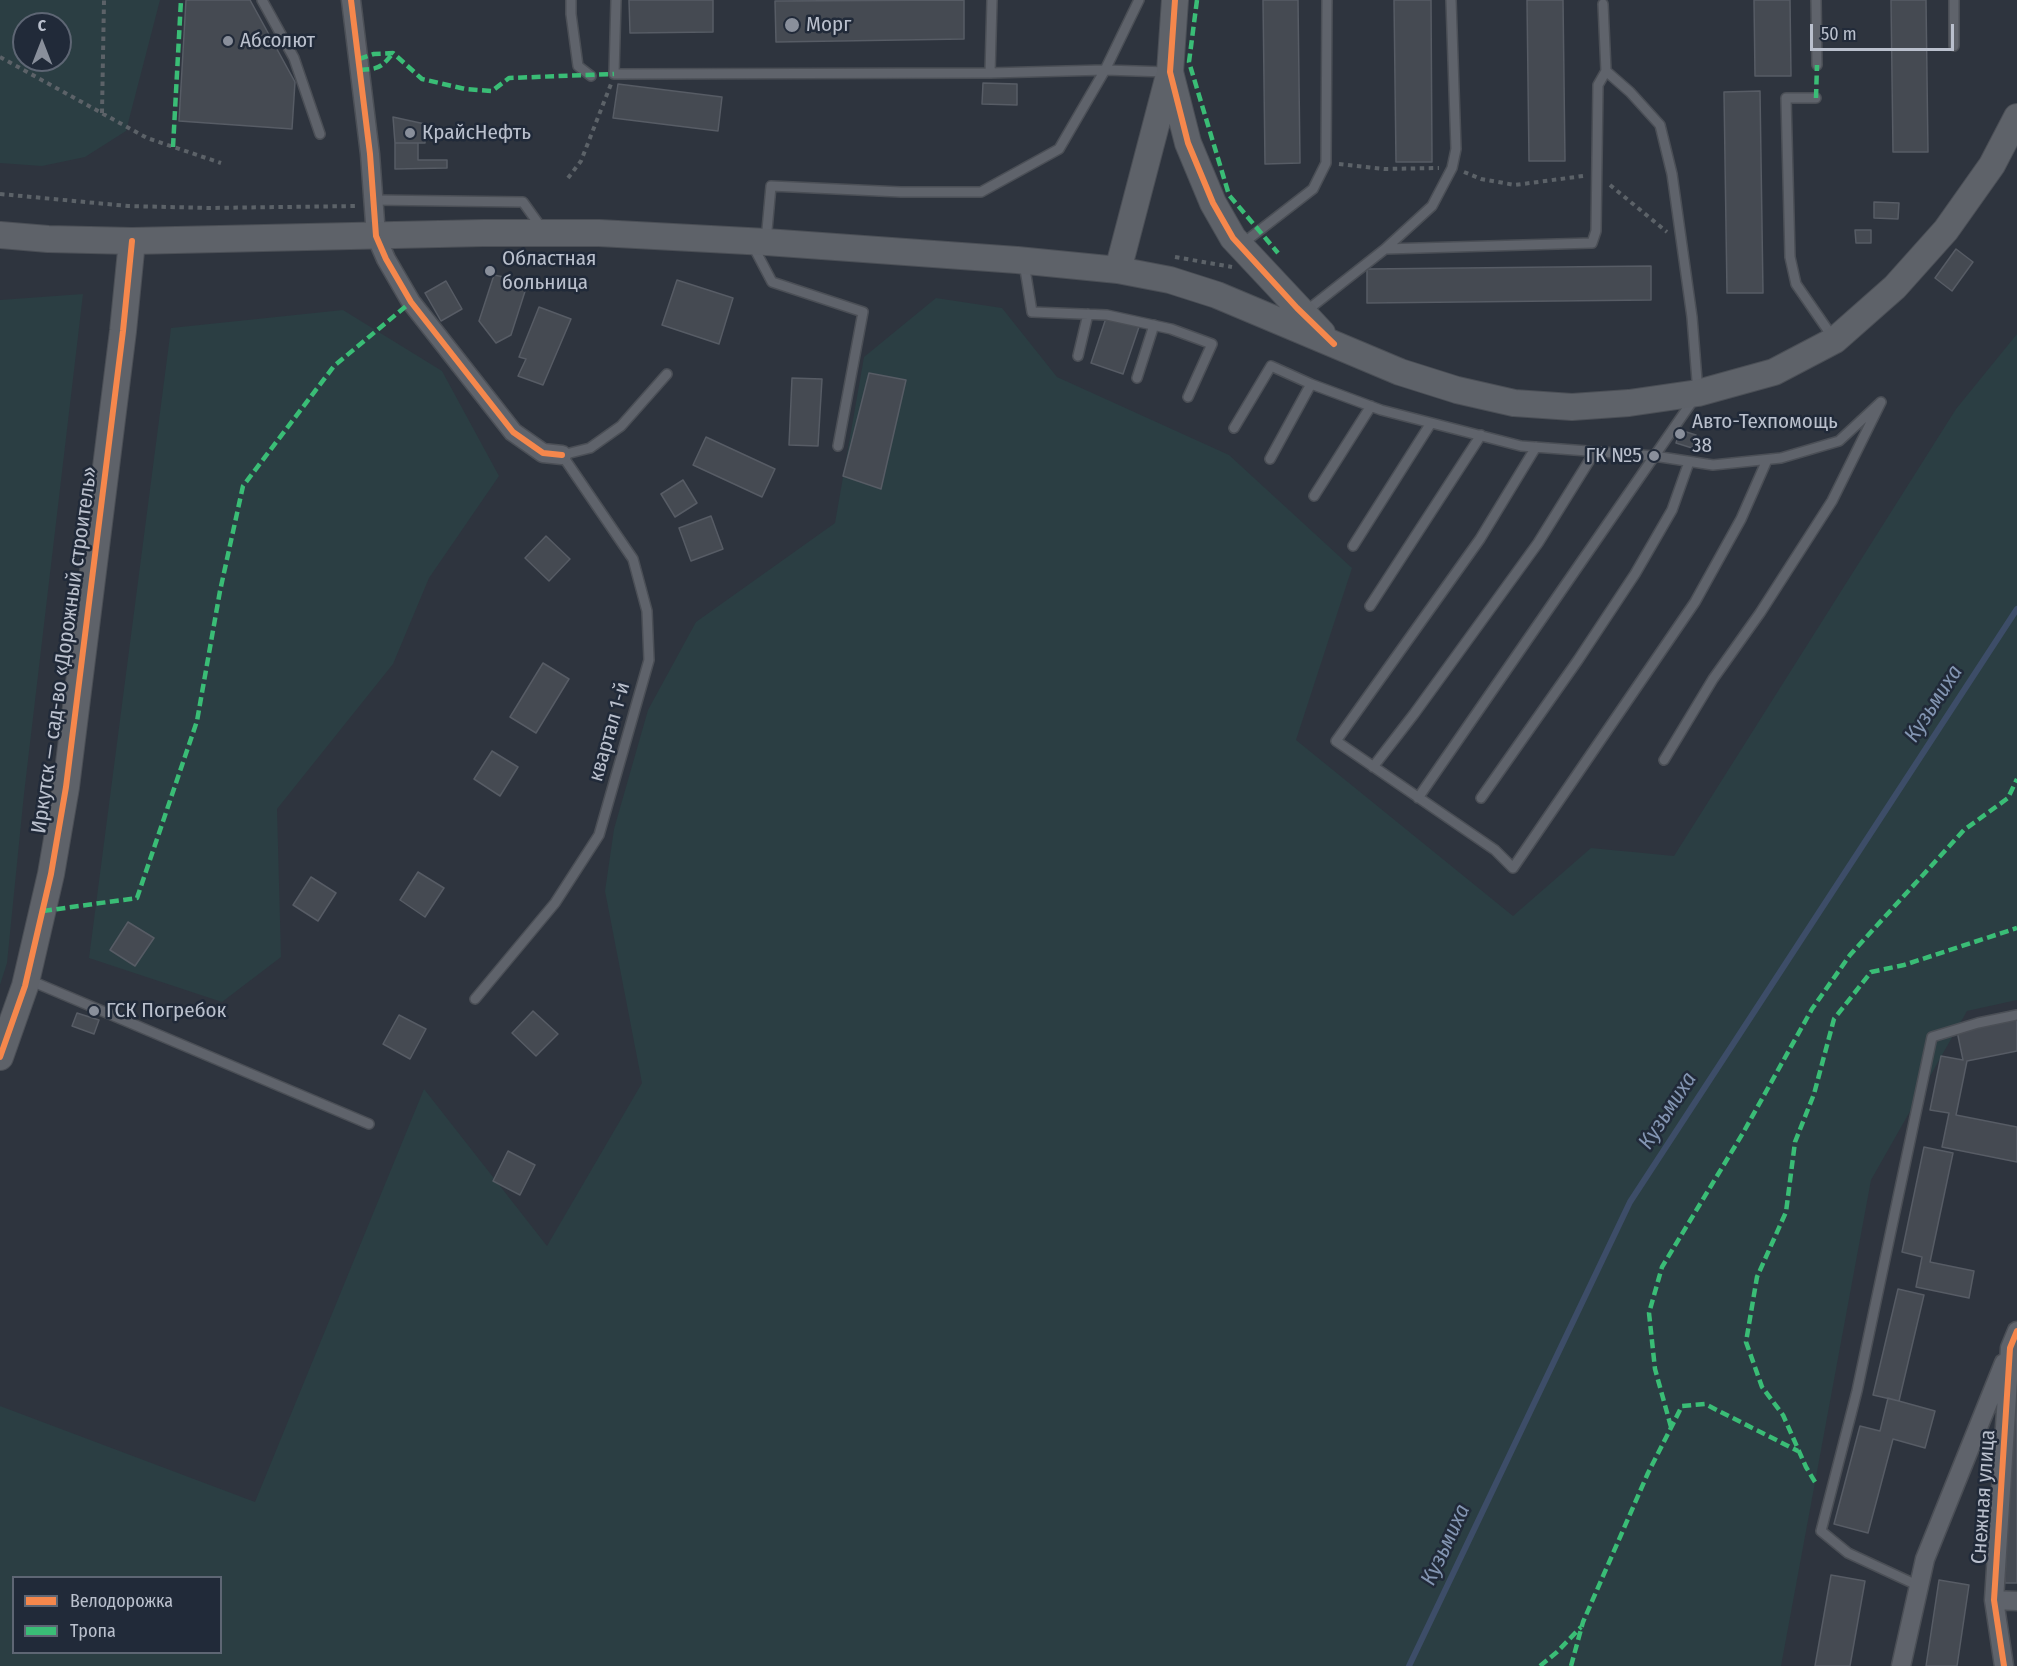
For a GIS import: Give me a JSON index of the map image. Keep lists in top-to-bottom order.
{
  "streets": {
    "main road": ["Иркутск — сад-во «Дорожный строитель»"],
    "street": ["Снежная улица"],
    "lane": ["квартал 1-й"]
  },
  "water": ["Кузьмиха"],
  "places": [
    "Морг",
    "Абсолют",
    "КрайсНефть",
    "Областная больница",
    "Авто-Техпомощь 38",
    "ГК №5",
    "ГСК Погребок"
  ],
  "legend": ["Велодорожка", "Тропа"],
  "scale_bar": "50 m",
  "north": "top"
}
